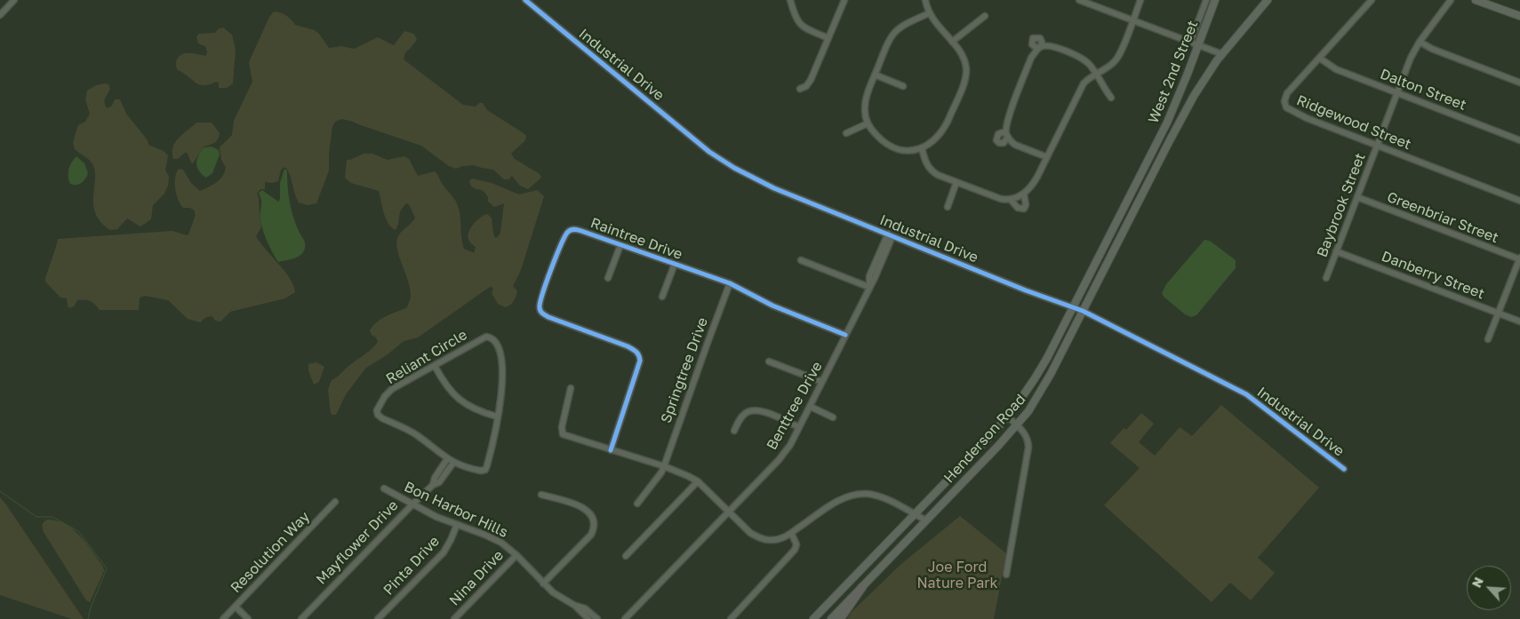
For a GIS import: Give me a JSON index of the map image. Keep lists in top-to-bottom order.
{
  "streets": {
    "main road": ["West 2nd Street", "Henderson Road"],
    "street": [
      "Industrial Drive",
      "Dalton Street",
      "Ridgewood Street",
      "Baybrook Street",
      "Greenbriar Street",
      "Raintree Drive",
      "Danberry Street",
      "Reliant Circle",
      "Springtree Drive",
      "Benttree Drive",
      "Bon Harbor Hills",
      "Mayflower Drive",
      "Resolution Way",
      "Pinta Drive",
      "Nina Drive"
    ]
  },
  "crossings": [
    ["Industrial Drive", "Benttree Drive"],
    ["Industrial Drive", "Henderson Road"],
    ["West 2nd Street", "Henderson Road"],
    ["Dalton Street", "Ridgewood Street"],
    ["Dalton Street", "Baybrook Street"],
    ["Ridgewood Street", "Baybrook Street"],
    ["Baybrook Street", "Greenbriar Street"],
    ["Baybrook Street", "Danberry Street"],
    ["Raintree Drive", "Springtree Drive"],
    ["Raintree Drive", "Benttree Drive"],
    ["Reliant Circle", "Mayflower Drive"],
    ["Bon Harbor Hills", "Mayflower Drive"],
    ["Bon Harbor Hills", "Pinta Drive"],
    ["Bon Harbor Hills", "Nina Drive"]
  ],
  "parks": ["Joe Ford Nature Park"],
  "north": "top left"
}
